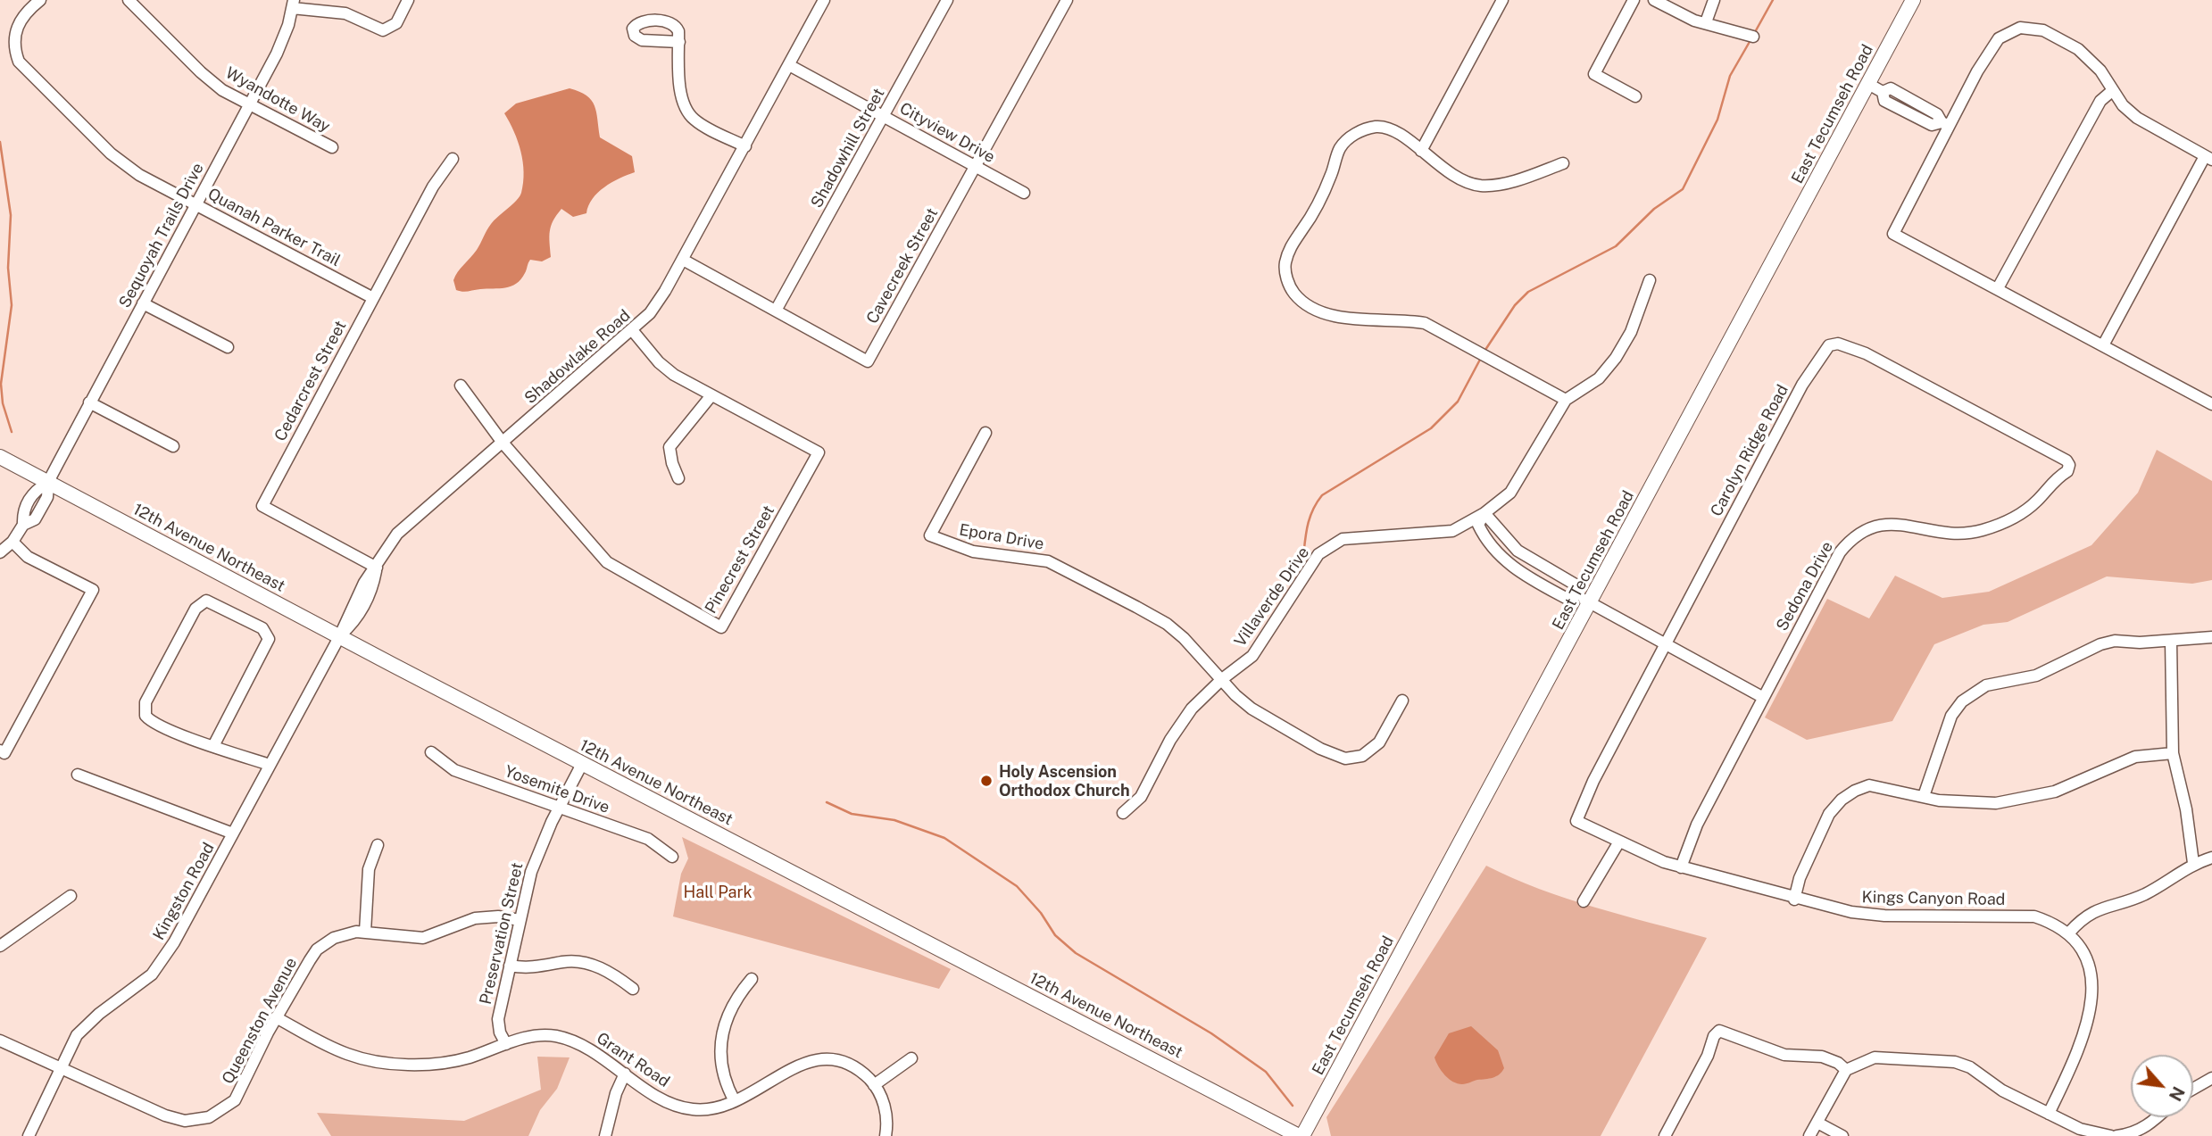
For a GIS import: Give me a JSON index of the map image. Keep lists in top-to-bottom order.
{
  "streets": {
    "main road": ["East Tecumseh Road", "12th Avenue Northeast"],
    "street": [
      "Wyandotte Way",
      "Cityview Drive",
      "Shadowhill Street",
      "Quanah Parker Trail",
      "Sequoyah Trails Drive",
      "Cavecreek Street",
      "Shadowlake Road",
      "Cedarcrest Street",
      "Carolyn Ridge Road",
      "Epora Drive",
      "Pinecrest Street",
      "Sedona Drive",
      "Villaverde Drive",
      "Yosemite Drive",
      "Kingston Road",
      "Kings Canyon Road",
      "Preservation Street",
      "Queenston Avenue",
      "Grant Road"
    ]
  },
  "crossings": [
    ["Wyandotte Way", "Sequoyah Trails Drive"],
    ["East Tecumseh Road", "12th Avenue Northeast"],
    ["Cityview Drive", "Shadowhill Street"],
    ["Cityview Drive", "Cavecreek Street"],
    ["Cityview Drive", "Shadowlake Road"],
    ["Shadowhill Street", "Cavecreek Street"],
    ["Quanah Parker Trail", "Sequoyah Trails Drive"],
    ["Quanah Parker Trail", "Cedarcrest Street"],
    ["Sequoyah Trails Drive", "12th Avenue Northeast"],
    ["Cavecreek Street", "Shadowlake Road"],
    ["Shadowlake Road", "Cedarcrest Street"],
    ["Shadowlake Road", "12th Avenue Northeast"],
    ["Shadowlake Road", "Pinecrest Street"],
    ["Shadowlake Road", "Kingston Road"],
    ["Carolyn Ridge Road", "Sedona Drive"],
    ["Carolyn Ridge Road", "Kings Canyon Road"],
    ["Epora Drive", "Villaverde Drive"],
    ["12th Avenue Northeast", "Kingston Road"],
    ["12th Avenue Northeast", "Preservation Street"],
    ["Sedona Drive", "Kings Canyon Road"],
    ["Yosemite Drive", "Preservation Street"],
    ["Kingston Road", "Queenston Avenue"],
    ["Preservation Street", "Queenston Avenue"],
    ["Preservation Street", "Grant Road"],
    ["Queenston Avenue", "Grant Road"]
  ],
  "parks": ["Hall Park"],
  "places": ["Holy Ascension Orthodox Church"],
  "north": "bottom right"
}
